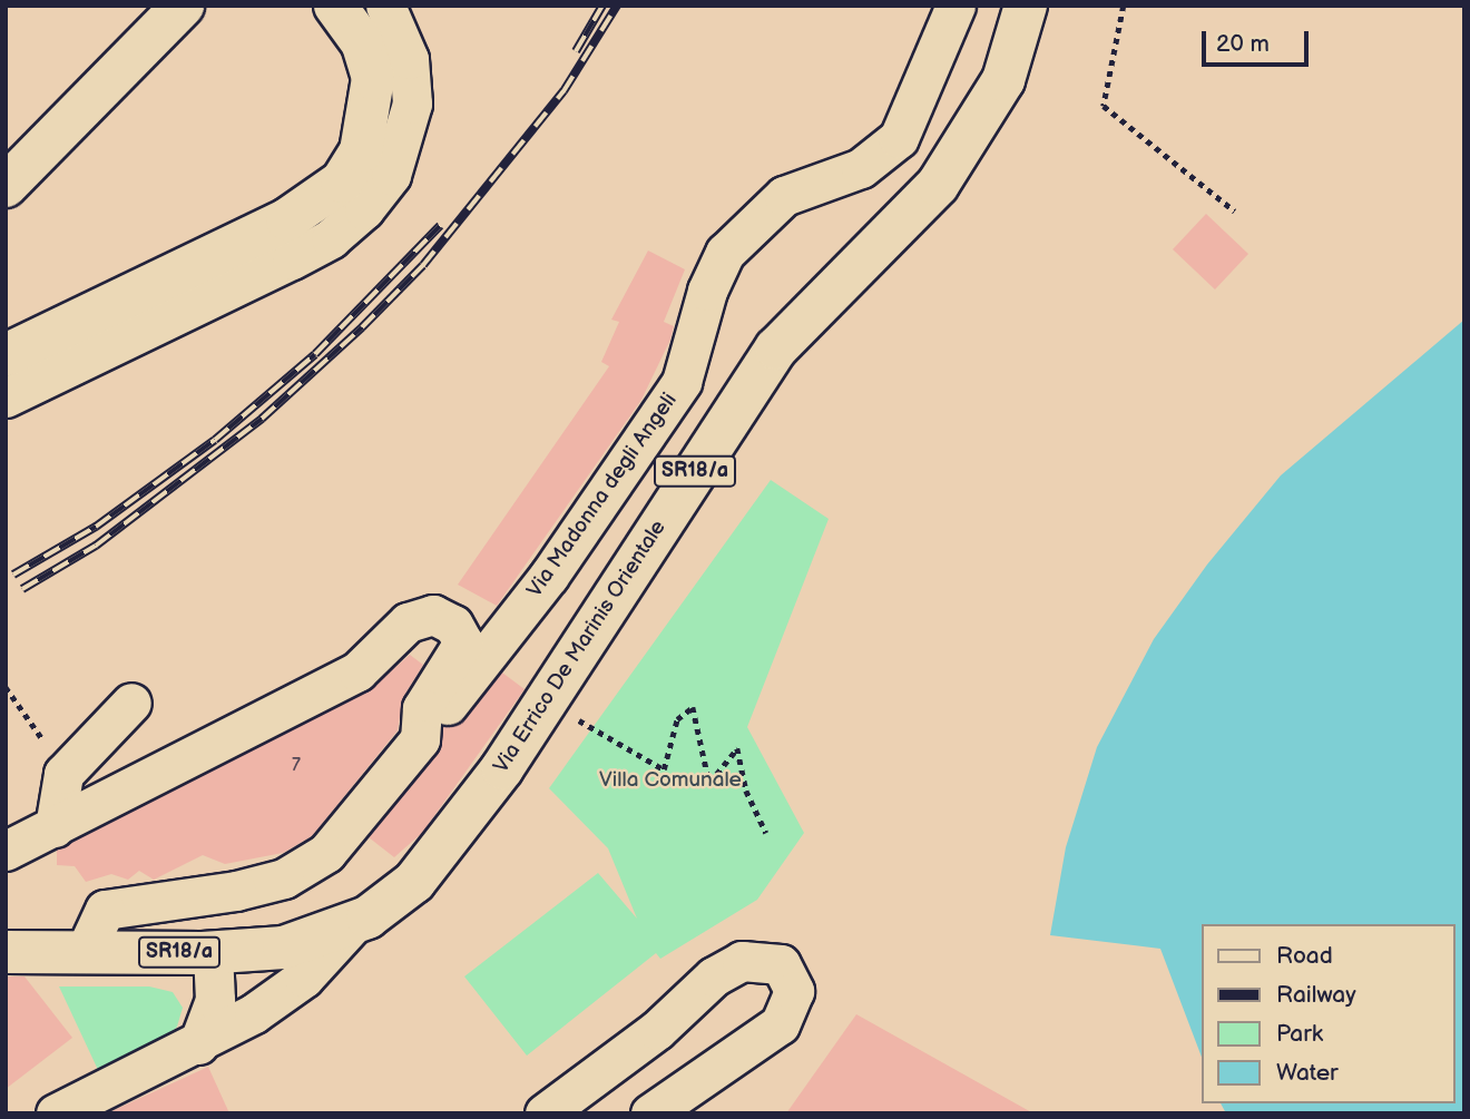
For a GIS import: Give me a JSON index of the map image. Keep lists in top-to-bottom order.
{
  "streets": {
    "main road": ["SR18/a", "Via Errico De Marinis Orientale"],
    "street": ["Via Madonna degli Angeli"]
  },
  "crossings": [
    ["SR18/a", "Via Madonna degli Angeli"],
    ["SR18/a", "Via Errico De Marinis Orientale"]
  ],
  "parks": ["Villa Comunale"],
  "house_numbers": ["7"],
  "legend": [
    "Road",
    "Railway",
    "Park",
    "Water"
  ],
  "scale_bar": "20 m"
}
